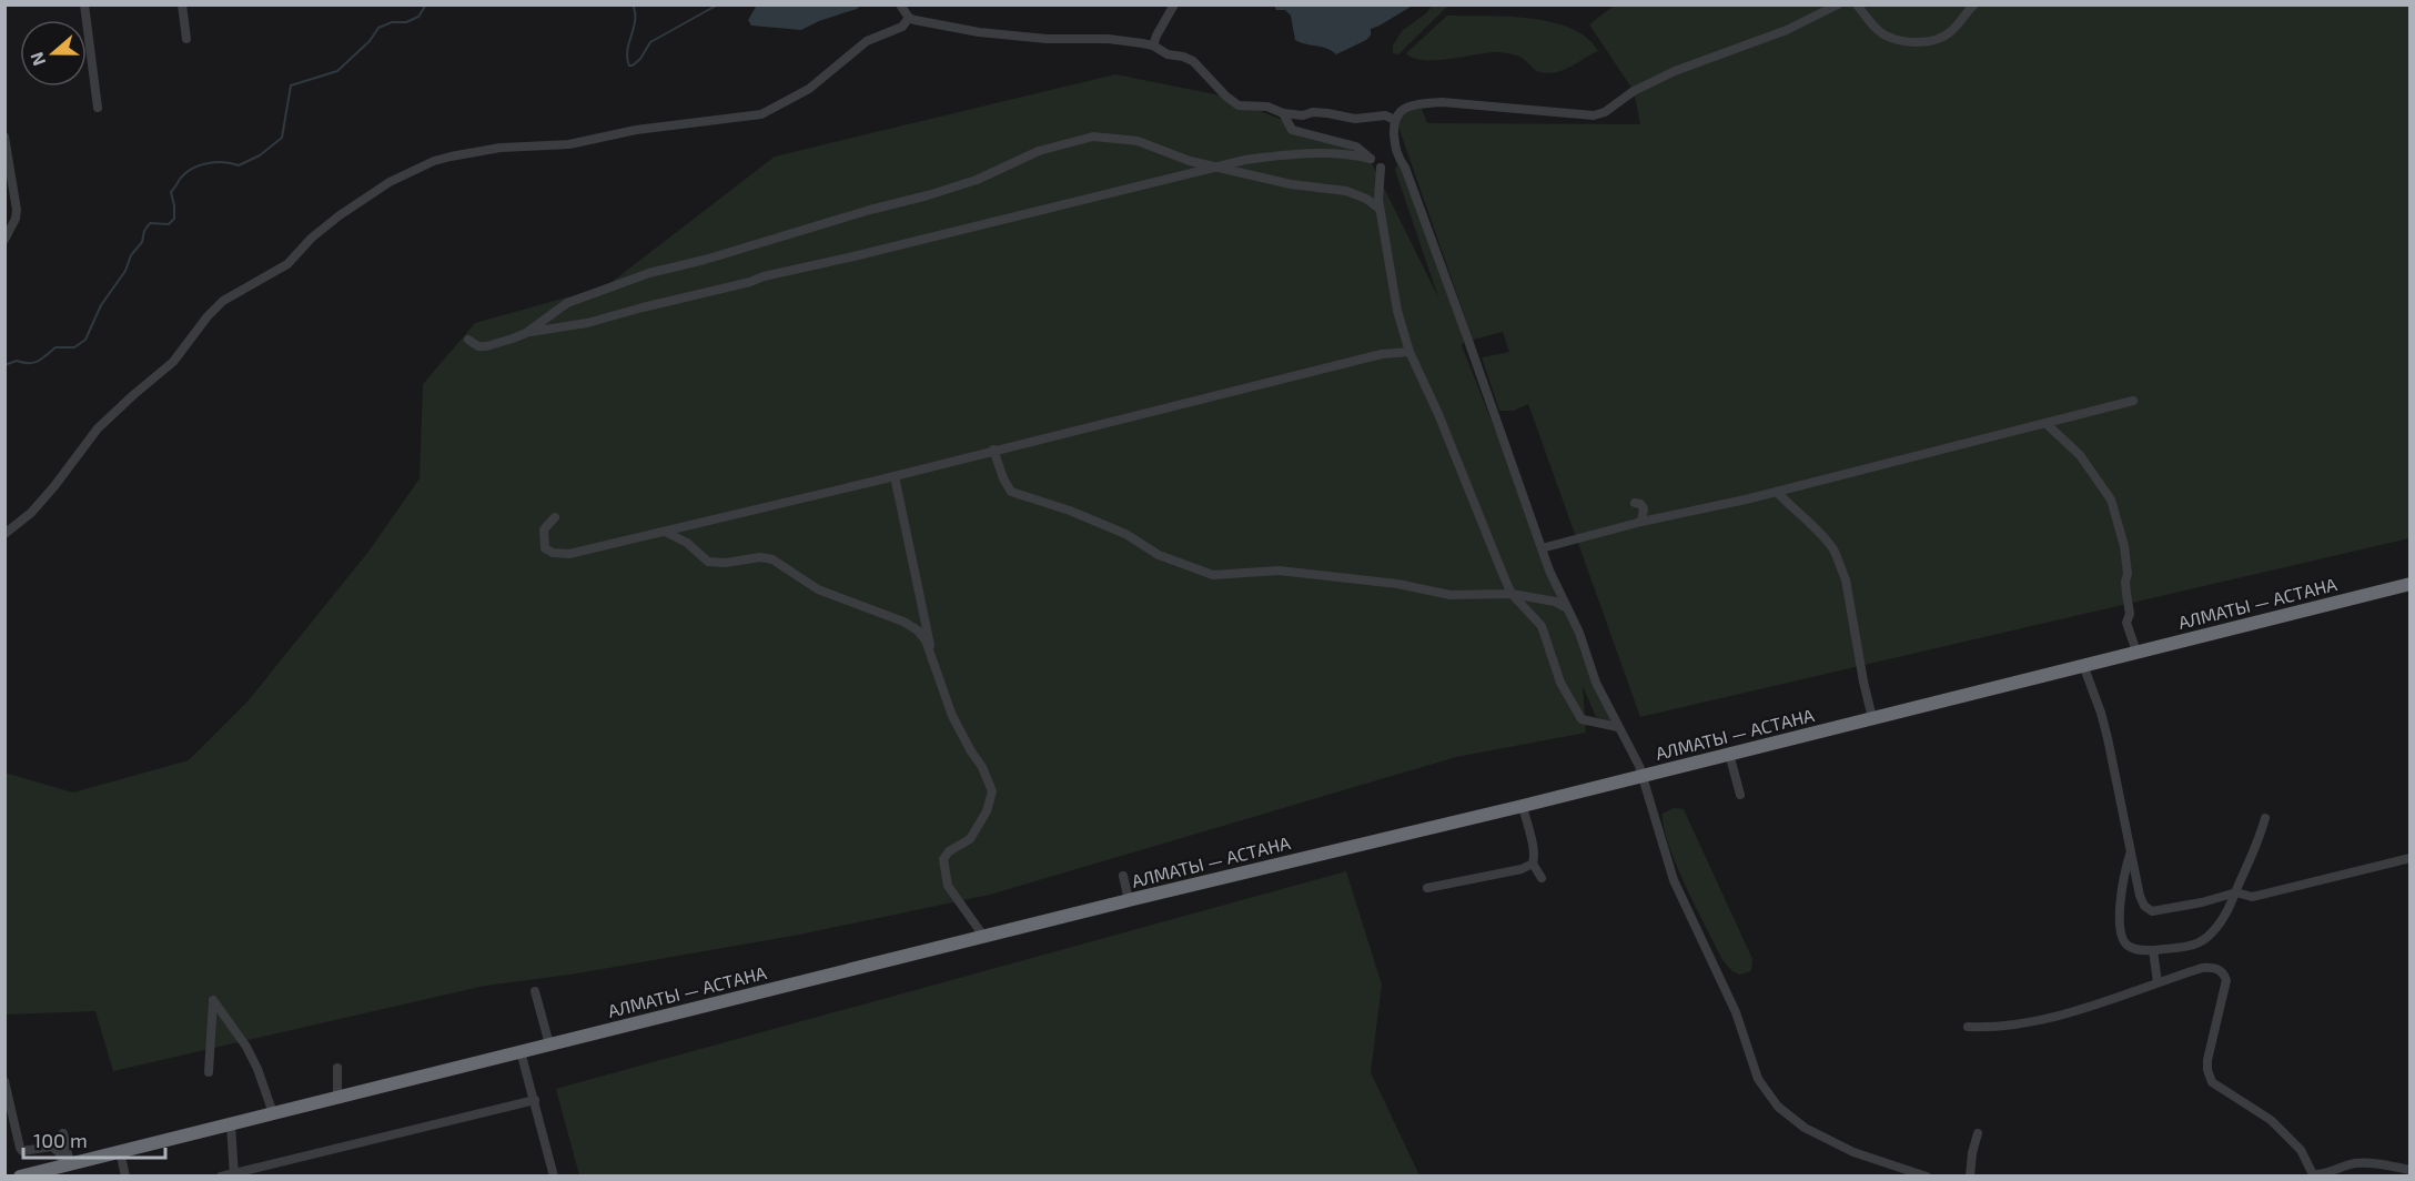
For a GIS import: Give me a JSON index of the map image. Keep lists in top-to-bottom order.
{
  "streets": {
    "highway": ["АЛМАТЫ — АСТАНА"]
  },
  "scale_bar": "100 m",
  "north": "left"
}
